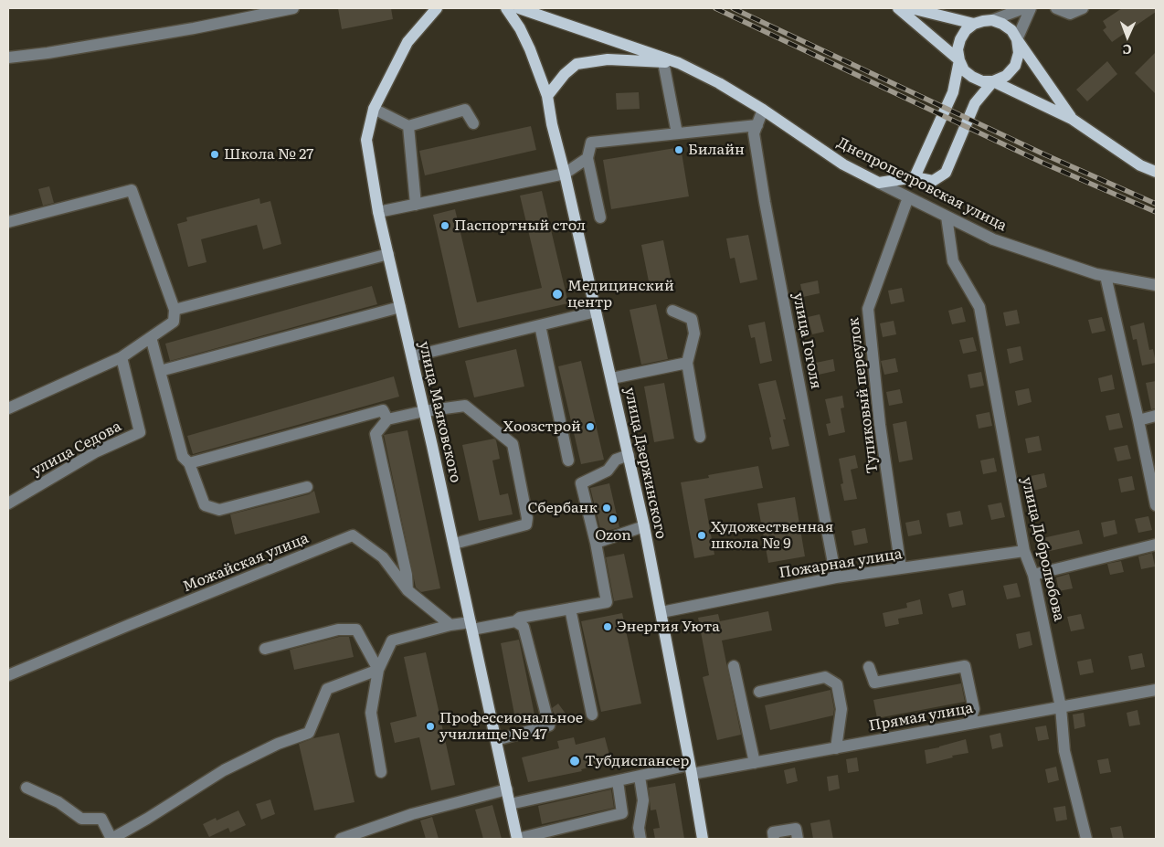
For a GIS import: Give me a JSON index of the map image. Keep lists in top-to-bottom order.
{
  "streets": {
    "main road": ["Днепропетровская улица", "улица Маяковского", "улица Дзержинского"],
    "street": [
      "улица Гоголя",
      "Тупиковый переулок",
      "улица Седова",
      "улица Добролюбова",
      "Можайская улица",
      "Пожарная улица",
      "Прямая улица"
    ]
  },
  "crossings": [
    ["Днепропетровская улица", "улица Гоголя"],
    ["Днепропетровская улица", "Тупиковый переулок"],
    ["Днепропетровская улица", "улица Добролюбова"],
    ["улица Гоголя", "Пожарная улица"],
    ["Тупиковый переулок", "Пожарная улица"],
    ["улица Маяковского", "Прямая улица"],
    ["улица Дзержинского", "Пожарная улица"],
    ["улица Дзержинского", "Прямая улица"],
    ["улица Добролюбова", "Пожарная улица"],
    ["улица Добролюбова", "Прямая улица"]
  ],
  "places": [
    "Билайн",
    "Школа № 27",
    "Паспортный стол",
    "Медицинский центр",
    "Хоозстрой",
    "Сбербанк",
    "Ozon",
    "Художественная школа № 9",
    "Энергия Уюта",
    "Профессиональное училище № 47",
    "Тубдиспансер"
  ],
  "north": "bottom"
}
